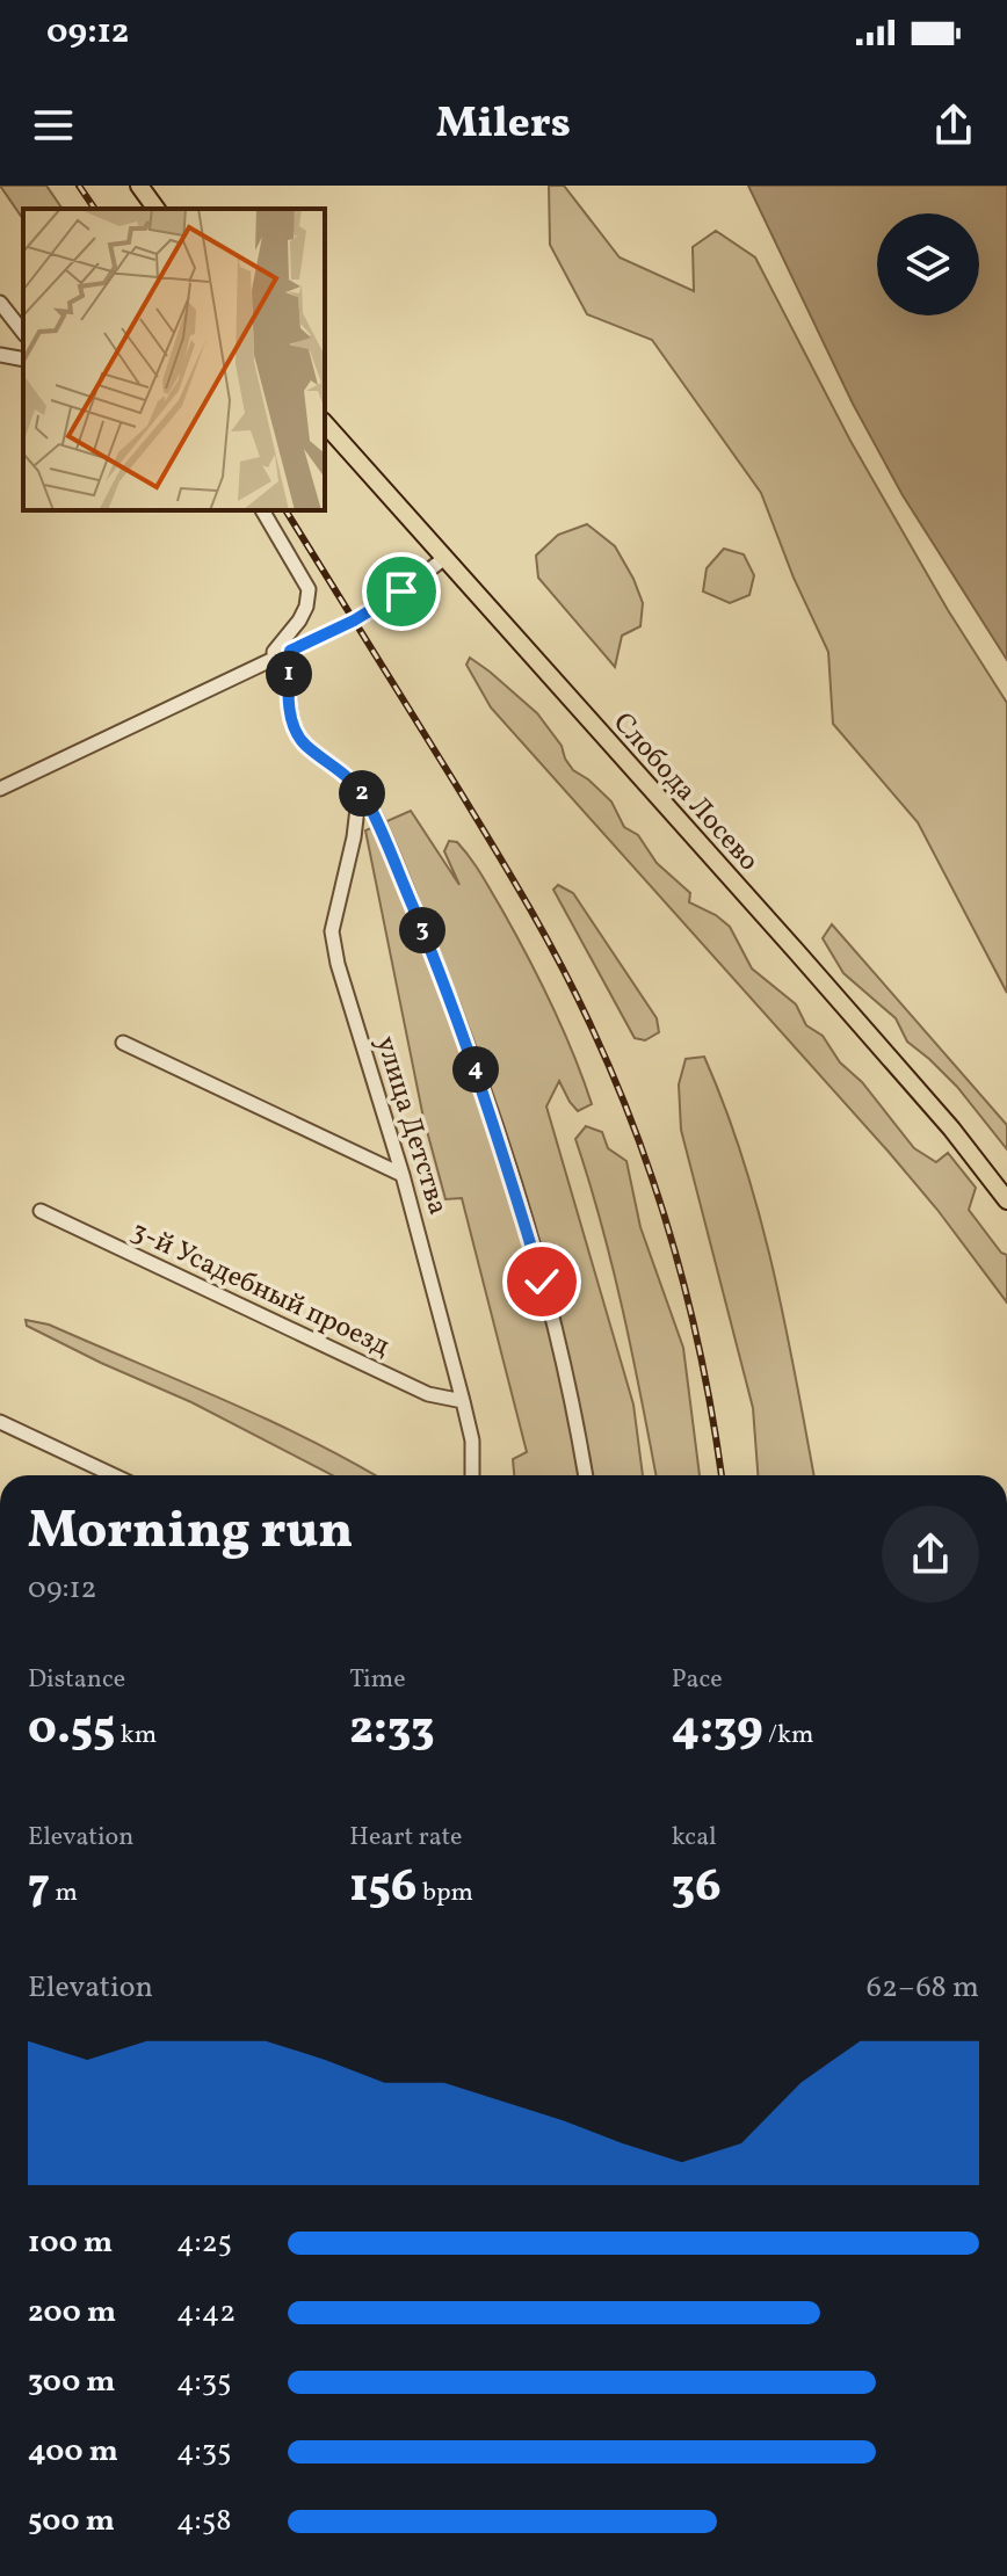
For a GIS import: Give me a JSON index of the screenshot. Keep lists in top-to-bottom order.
{
  "streets": {
    "main road": ["Слобода Лосево"],
    "street": ["улица Детства", "3-й Усадебный проезд"]
  },
  "crossings": [
    ["улица Детства", "3-й Усадебный проезд"]
  ],
  "page": {
    "status": "09:12",
    "header": "Milers",
    "pins": [
      "1",
      "2",
      "3",
      "4"
    ],
    "heading": ["Morning run", "09:12"],
    "stats": [
      ["Distance", "0.55 km"],
      ["Time", "2:33"],
      ["Pace", "4:39 /km"],
      ["Elevation", "7 m"],
      ["Heart rate", "156 bpm"],
      ["kcal", "36"]
    ],
    "chart": ["Elevation", "62–68 m"],
    "list": [
      {
        "name": "100 m",
        "note": "4:25"
      },
      {
        "name": "200 m",
        "note": "4:42"
      },
      {
        "name": "300 m",
        "note": "4:35"
      },
      {
        "name": "400 m",
        "note": "4:35"
      },
      {
        "name": "500 m",
        "note": "4:58"
      }
    ]
  }
}
